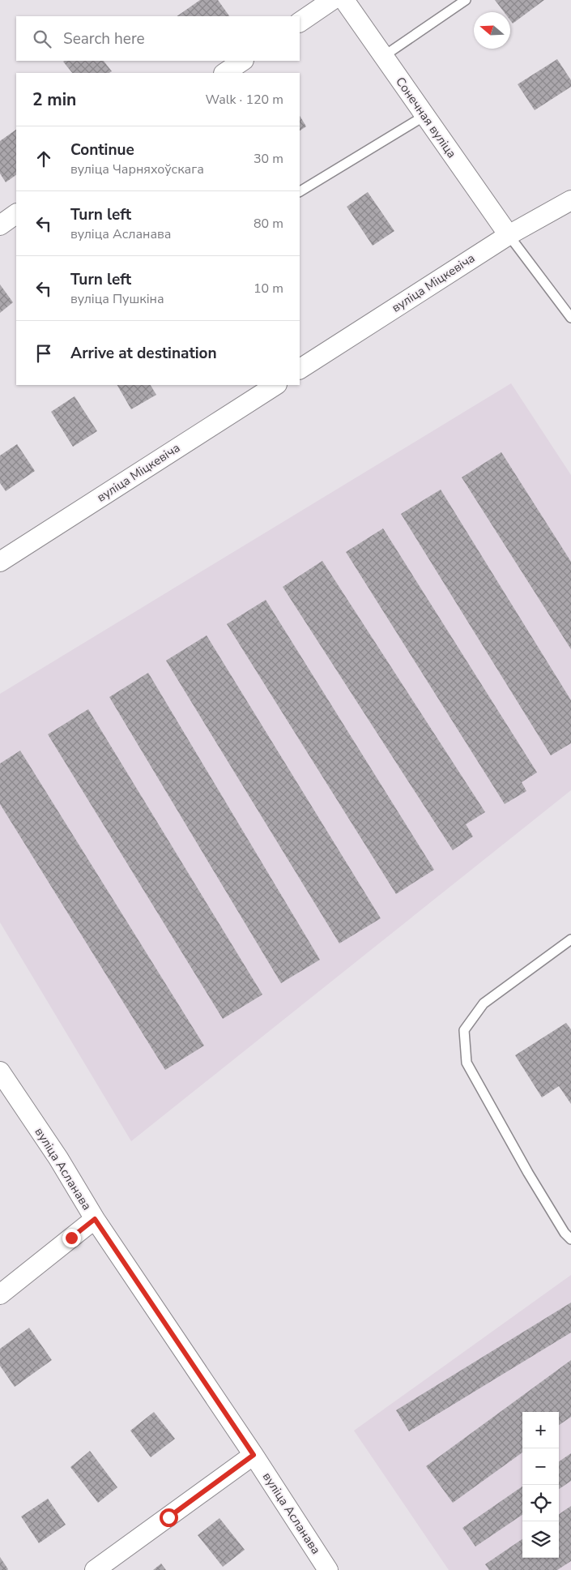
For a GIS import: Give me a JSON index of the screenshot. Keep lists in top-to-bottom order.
{
  "streets": {
    "street": ["Сонечная вуліца", "вуліца Міцкевіча", "вуліца Асланава"]
  },
  "crossings": [
    ["Сонечная вуліца", "вуліца Міцкевіча"]
  ],
  "north": "left",
  "page": {
    "search": "Search here",
    "heading": ["2 min", "Walk · 120 m"],
    "list": [
      ["Continue", "вуліца Чарняхоўскага", "30 m"],
      ["Turn left", "вуліца Асланава", "80 m"],
      ["Turn left", "вуліца Пушкіна", "10 m"],
      "Arrive at destination"
    ],
    "map_buttons": ["+", "−"]
  }
}
